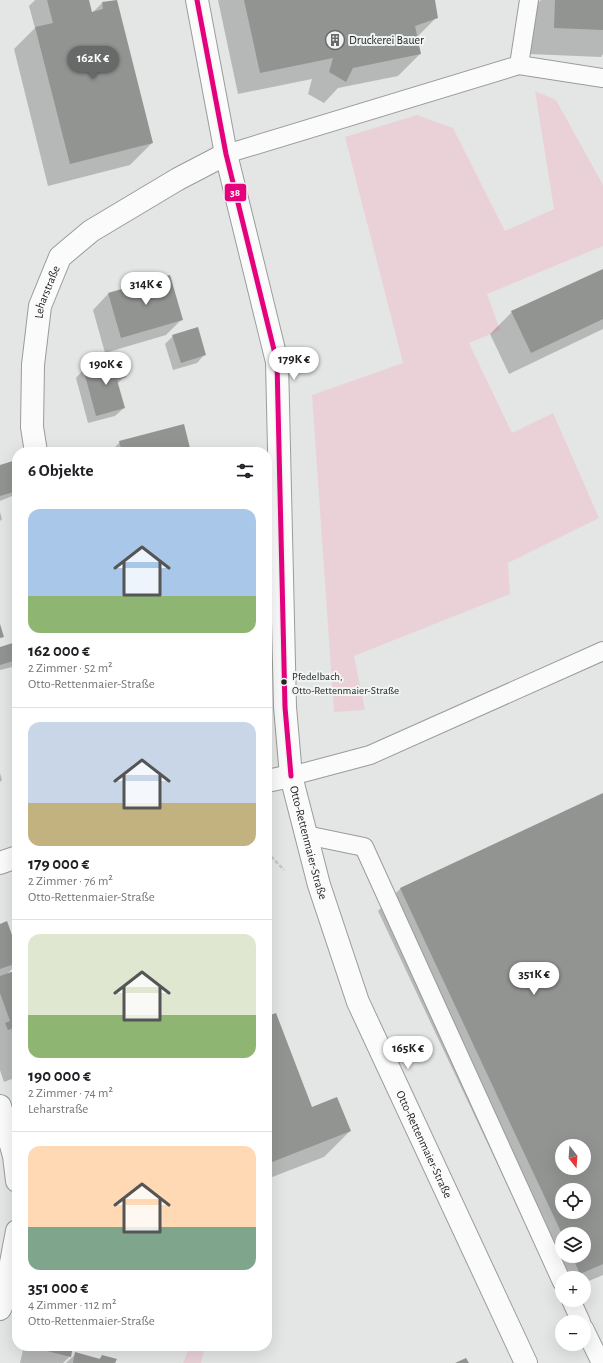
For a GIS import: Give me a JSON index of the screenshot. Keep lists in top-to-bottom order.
{
  "streets": {
    "street": ["Leharstraße", "Otto-Rettenmaier-Straße"]
  },
  "crossings": [
    ["Leharstraße", "Otto-Rettenmaier-Straße"]
  ],
  "places": {
    "building": ["Druckerei Bauer"],
    "other": ["Pfedelbach, Otto-Rettenmaier-Straße"]
  },
  "lines": ["transit line 38"],
  "north": "bottom",
  "page": {
    "price": [
      "162K €",
      "314K €",
      "179K €",
      "190K €",
      "351K €",
      "165K €"
    ],
    "heading": "6 Objekte",
    "list": [
      {
        "name": "162 000 €",
        "note": "2 Zimmer · 52 m² · Otto-Rettenmaier-Straße"
      },
      {
        "name": "179 000 €",
        "note": "2 Zimmer · 76 m² · Otto-Rettenmaier-Straße"
      },
      {
        "name": "190 000 €",
        "note": "2 Zimmer · 74 m² · Leharstraße"
      },
      {
        "name": "351 000 €",
        "note": "4 Zimmer · 112 m² · Otto-Rettenmaier-Straße"
      }
    ],
    "map_buttons": ["+", "−"]
  }
}
